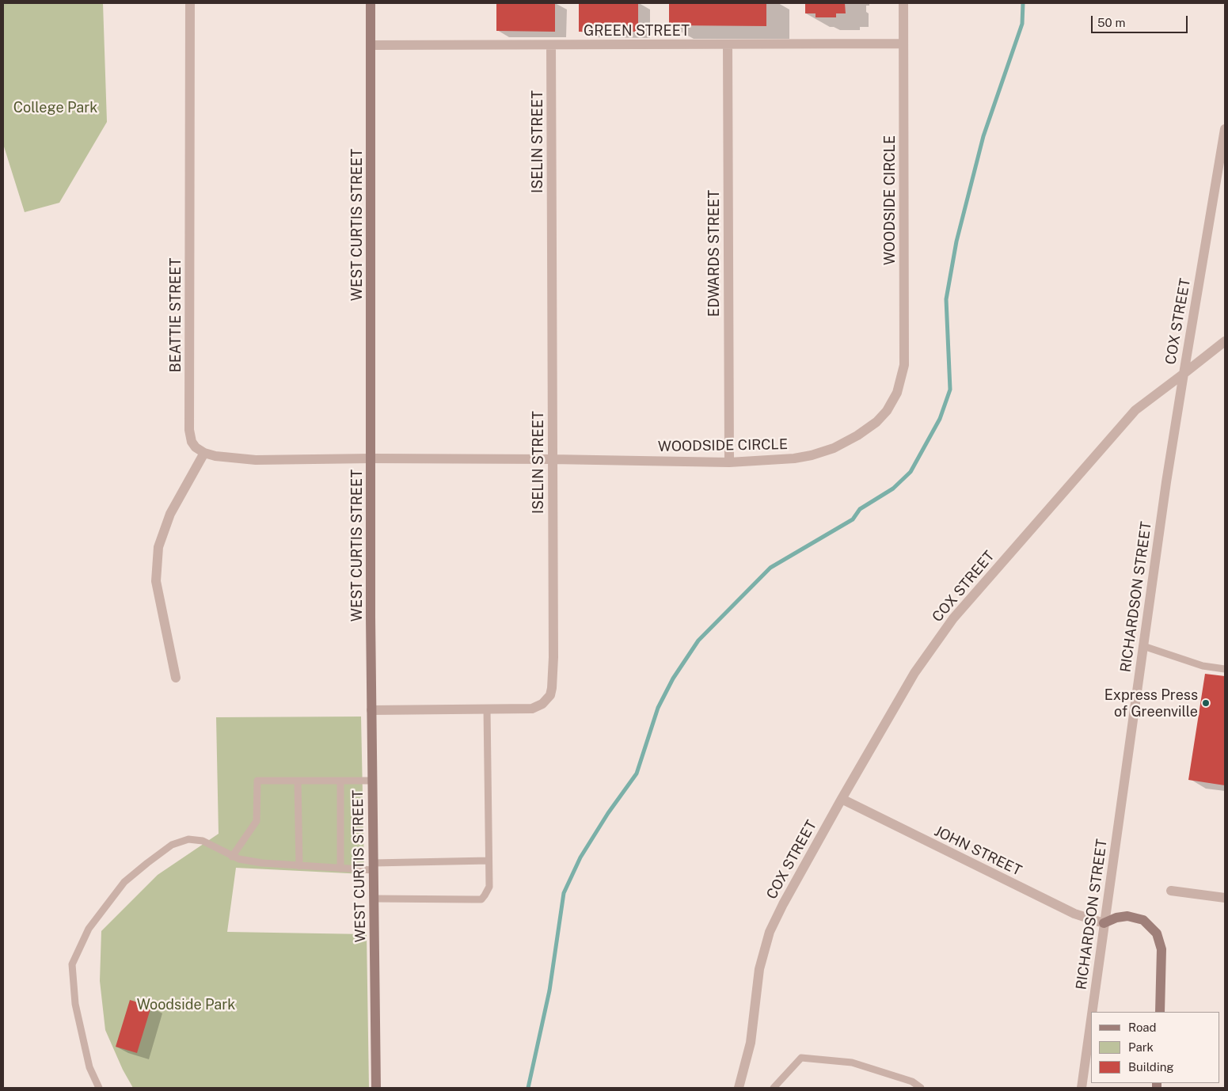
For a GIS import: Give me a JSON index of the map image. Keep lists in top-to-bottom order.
{
  "streets": {
    "street": [
      "GREEN STREET",
      "ISELIN STREET",
      "WOODSIDE CIRCLE",
      "WEST CURTIS STREET",
      "EDWARDS STREET",
      "BEATTIE STREET",
      "COX STREET",
      "RICHARDSON STREET",
      "JOHN STREET"
    ]
  },
  "crossings": [
    ["GREEN STREET", "ISELIN STREET"],
    ["GREEN STREET", "WOODSIDE CIRCLE"],
    ["GREEN STREET", "WEST CURTIS STREET"],
    ["GREEN STREET", "EDWARDS STREET"],
    ["ISELIN STREET", "WOODSIDE CIRCLE"],
    ["ISELIN STREET", "WEST CURTIS STREET"],
    ["WOODSIDE CIRCLE", "WEST CURTIS STREET"],
    ["WOODSIDE CIRCLE", "EDWARDS STREET"],
    ["COX STREET", "RICHARDSON STREET"],
    ["COX STREET", "JOHN STREET"],
    ["RICHARDSON STREET", "JOHN STREET"]
  ],
  "parks": ["College Park", "Woodside Park"],
  "places": ["Express Press of Greenville"],
  "legend": ["Road", "Park", "Building"],
  "scale_bar": "50 m"
}
